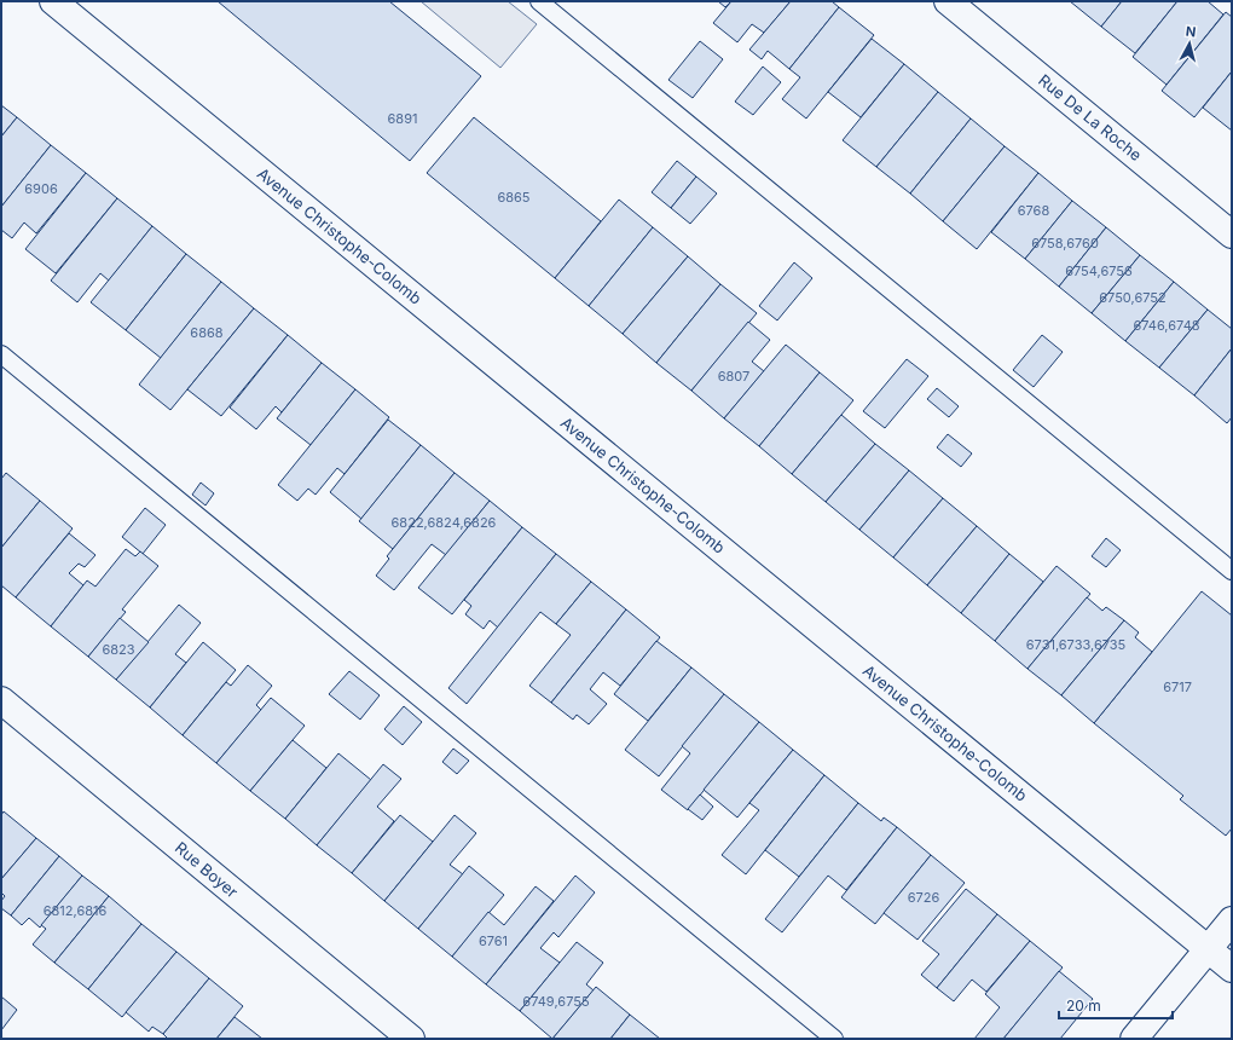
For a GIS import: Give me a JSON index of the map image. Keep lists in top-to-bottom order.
{
  "streets": {
    "main road": ["Rue De La Roche", "Avenue Christophe-Colomb", "Rue Boyer"]
  },
  "house_numbers": [
    "6891",
    "6906",
    "6865",
    "6768",
    "6758,6760",
    "6754,6756",
    "6750,6752",
    "6746,6748",
    "6868",
    "6807",
    "6822,6824,6826",
    "6731,6733,6735",
    "6823",
    "6717",
    "6726",
    "6812,6816",
    "6761",
    "6749,6755"
  ],
  "scale_bar": "20 m",
  "north": "top"
}
